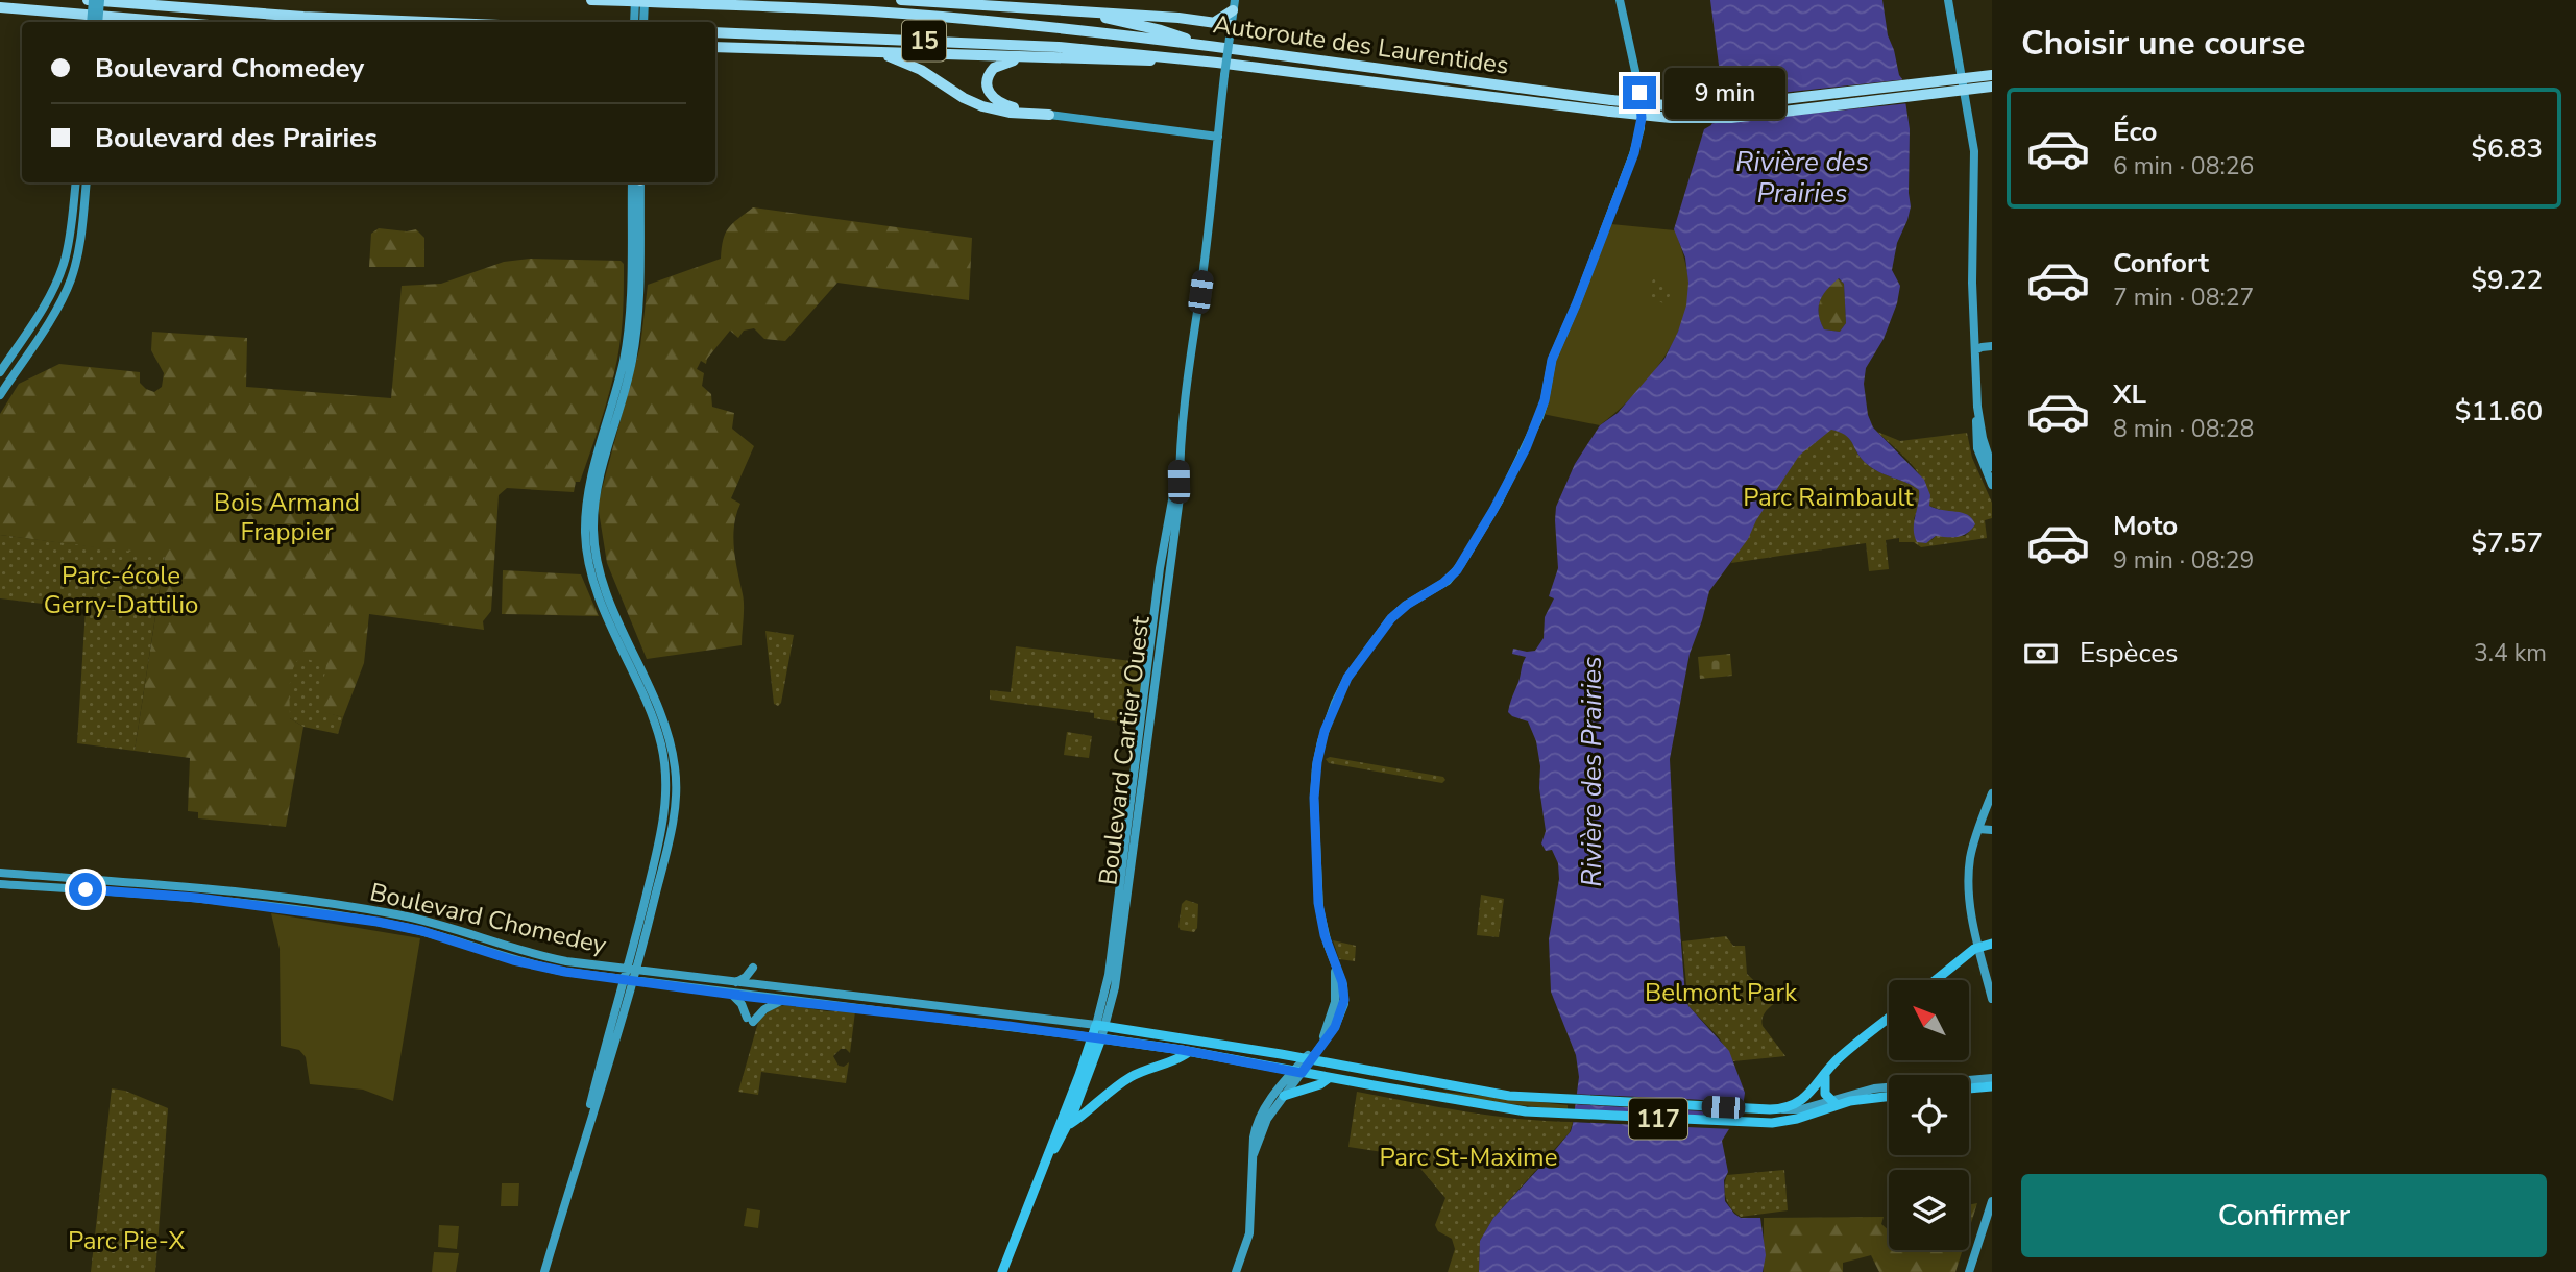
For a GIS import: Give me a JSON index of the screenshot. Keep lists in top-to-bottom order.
{
  "streets": {
    "highway": ["15", "Autoroute des Laurentides"],
    "main road": ["117"],
    "street": ["Boulevard Cartier Ouest", "Boulevard Chomedey"]
  },
  "crossings": [
    ["Boulevard Cartier Ouest", "Boulevard Chomedey"],
    ["Boulevard Cartier Ouest", "117"],
    ["Boulevard Chomedey", "117"]
  ],
  "water": ["Rivière des Prairies"],
  "parks": [
    "Parc Raimbault",
    "Bois Armand Frappier",
    "Parc-école Gerry-Dattilio",
    "Belmont Park",
    "Parc St-Maxime",
    "Parc Pie-X"
  ],
  "north": "top left",
  "page": {
    "heading": "Choisir une course",
    "banner": ["Boulevard Chomedey", "Boulevard des Prairies"],
    "bubble": "9 min",
    "list": [
      {
        "name": "Éco",
        "note": "6 min · 08:26",
        "value": "$6.83"
      },
      {
        "name": "Confort",
        "note": "7 min · 08:27",
        "value": "$9.22"
      },
      {
        "name": "XL",
        "note": "8 min · 08:28",
        "value": "$11.60"
      },
      {
        "name": "Moto",
        "note": "9 min · 08:29",
        "value": "$7.57"
      }
    ],
    "pay": ["Espèces", "3.4 km"],
    "buttons": "Confirmer"
  }
}
